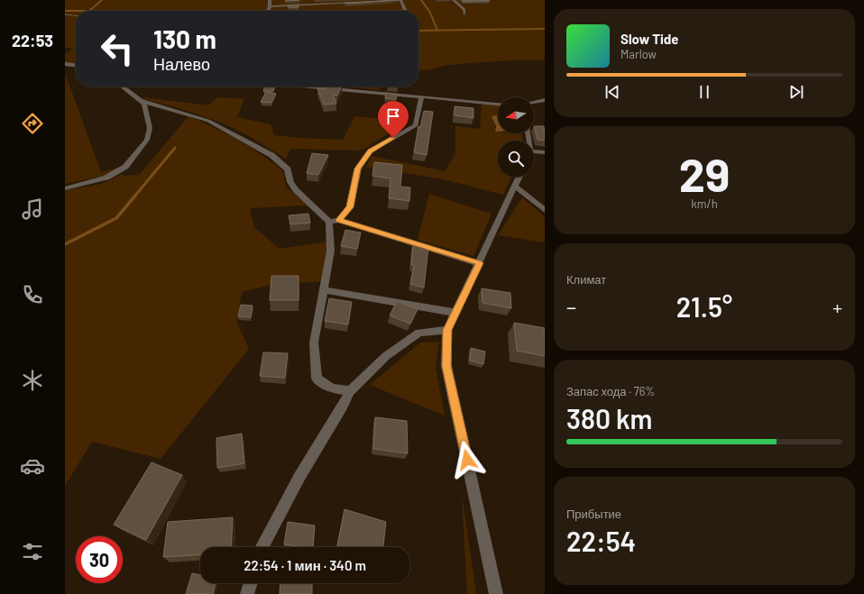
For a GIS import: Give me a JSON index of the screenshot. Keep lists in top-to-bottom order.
{
  "north": "left",
  "page": {
    "tabs": "22:53",
    "turn": ["130 m", "Налево"],
    "song": ["Slow Tide", "Marlow"],
    "tile": [
      ["29", "km/h"],
      "Климат",
      ["Запас хода · 76%", "380 km"],
      ["Прибытие", "22:54"]
    ],
    "heat": ["−", "21.5°", "+"],
    "limit": "30",
    "trip": "22:54 · 1 мин · 340 m"
  }
}
